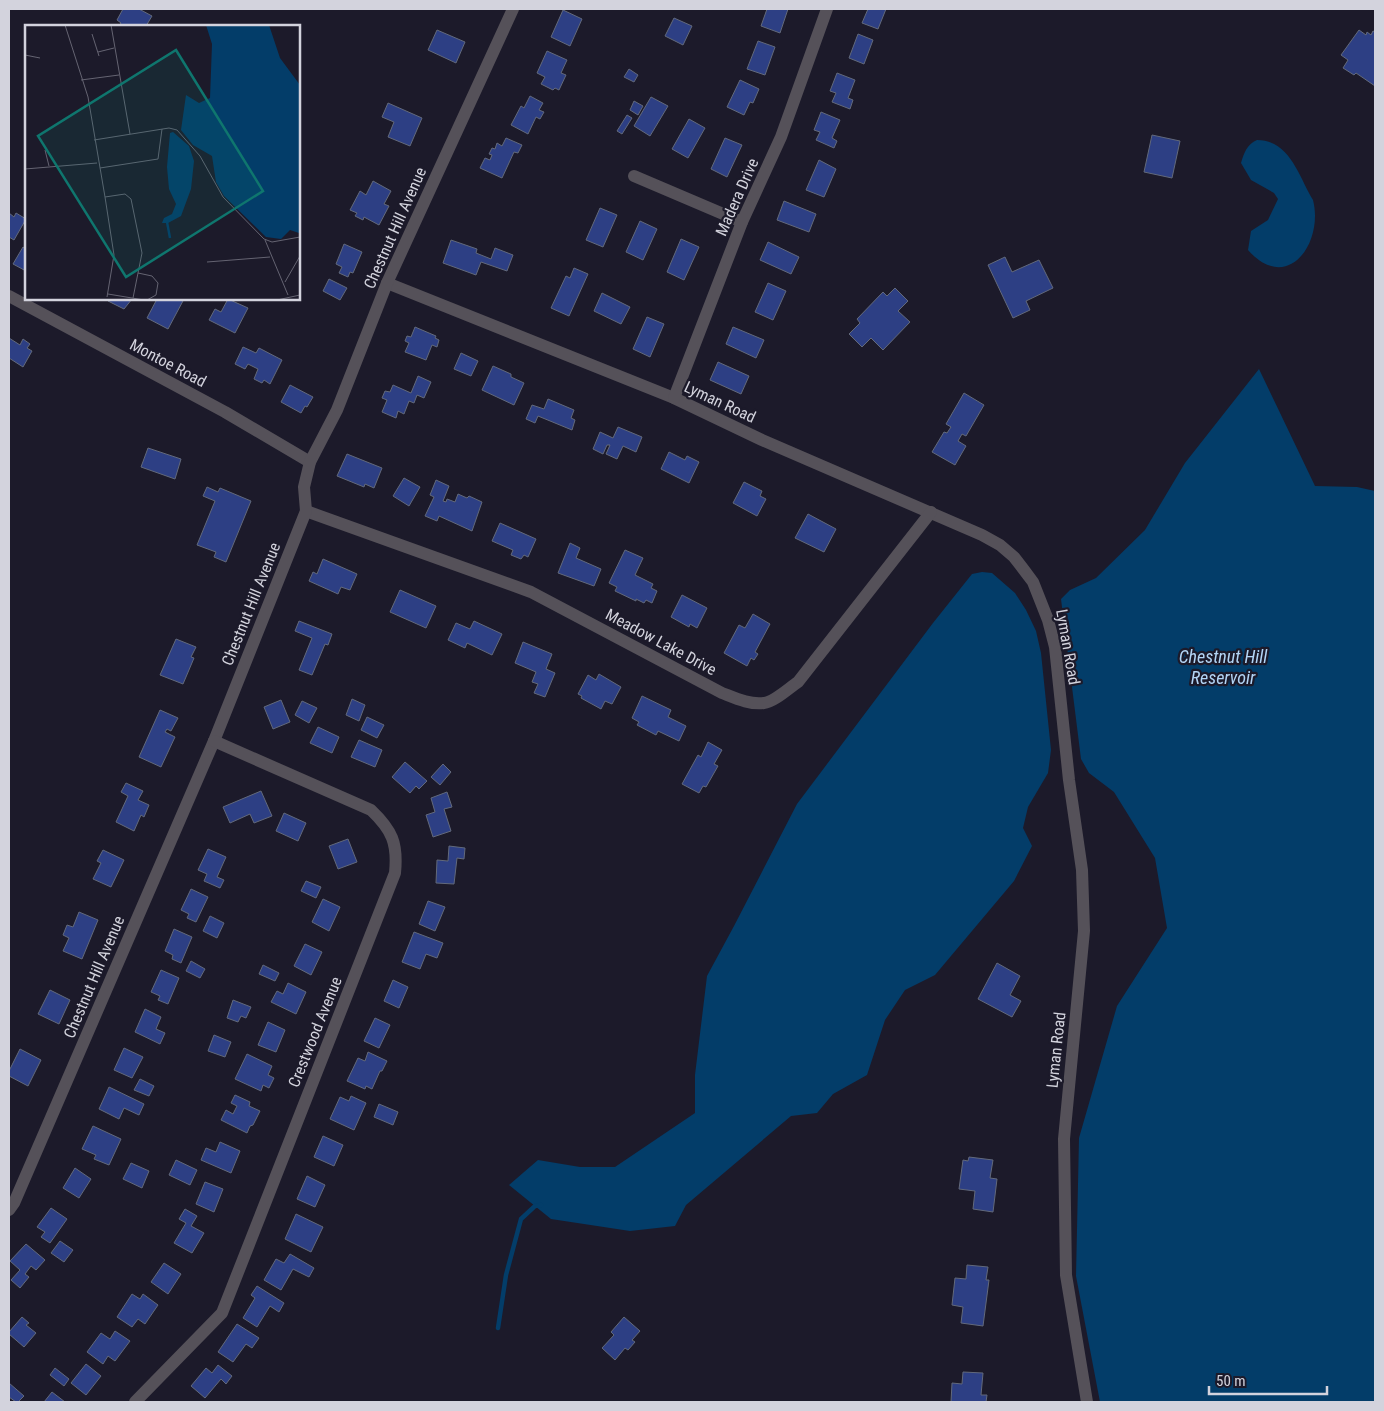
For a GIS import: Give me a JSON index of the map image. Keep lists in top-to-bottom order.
{
  "streets": {
    "street": [
      "Madera Drive",
      "Chestnut Hill Avenue",
      "Montoe Road",
      "Lyman Road",
      "Meadow Lake Drive",
      "Crestwood Avenue"
    ]
  },
  "crossings": [
    ["Madera Drive", "Lyman Road"],
    ["Chestnut Hill Avenue", "Montoe Road"],
    ["Chestnut Hill Avenue", "Lyman Road"],
    ["Chestnut Hill Avenue", "Meadow Lake Drive"],
    ["Chestnut Hill Avenue", "Crestwood Avenue"],
    ["Lyman Road", "Meadow Lake Drive"]
  ],
  "water": ["Chestnut Hill Reservoir"],
  "scale_bar": "50 m"
}
